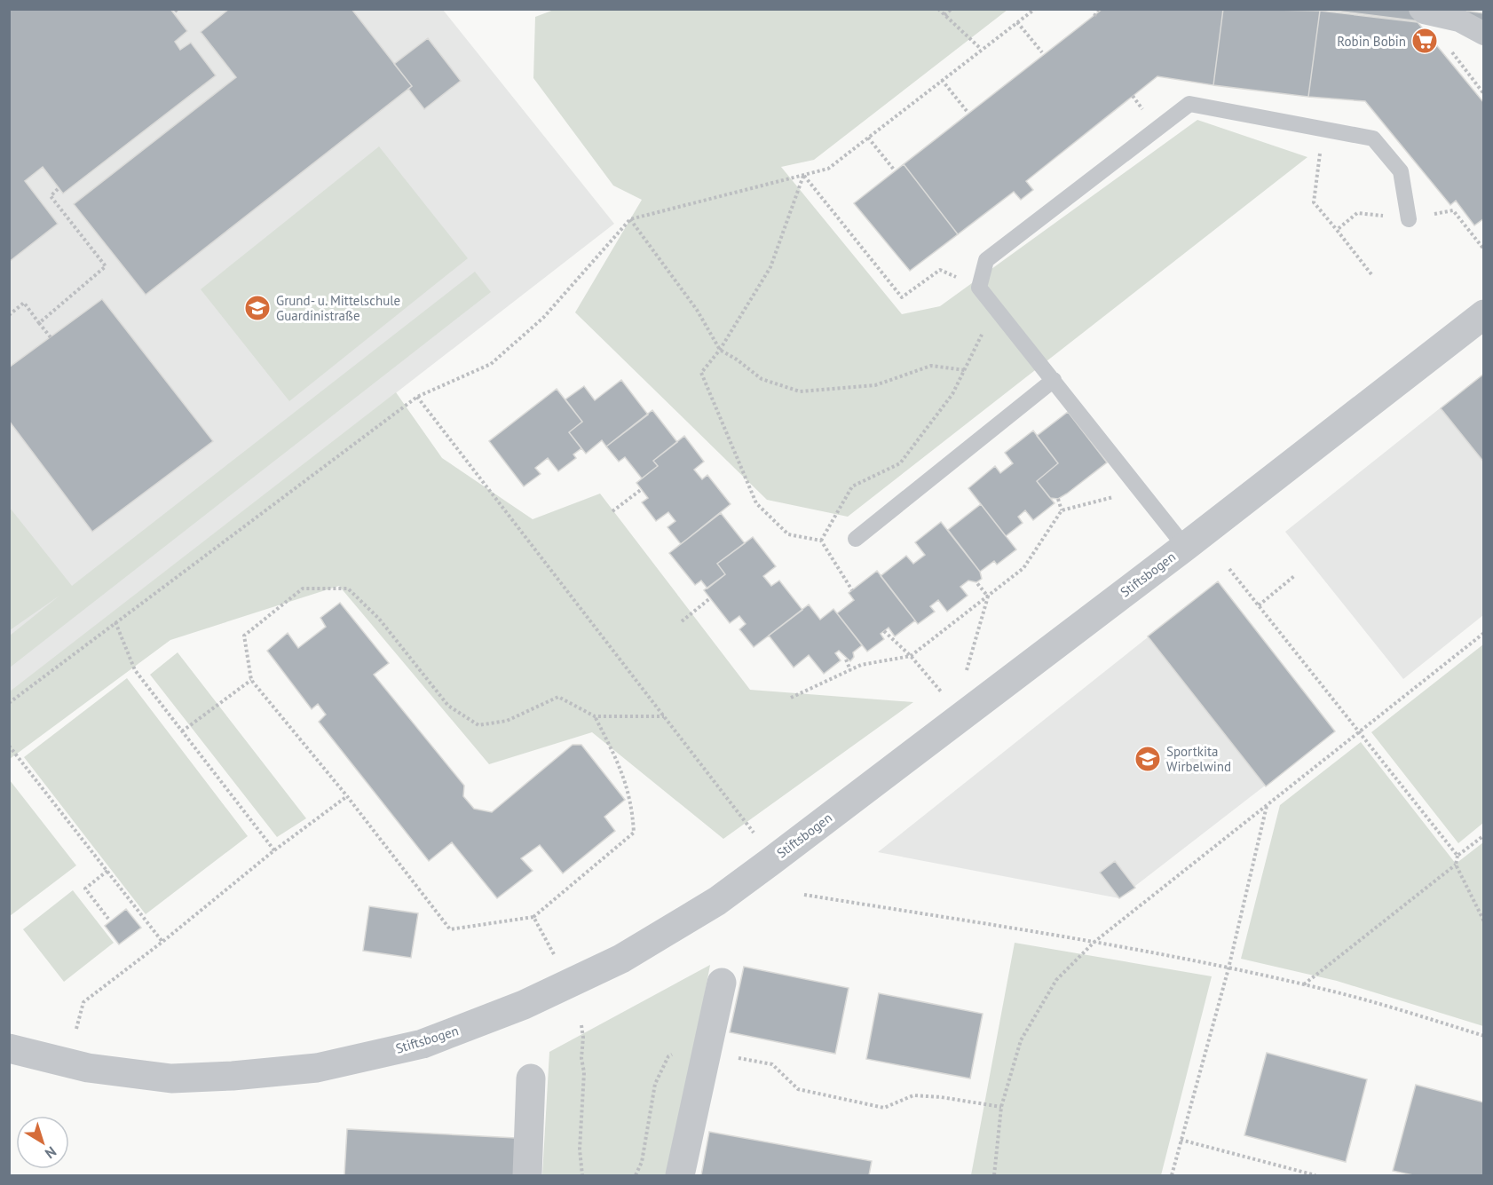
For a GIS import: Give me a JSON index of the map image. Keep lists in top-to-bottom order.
{
  "streets": {
    "street": ["Stiftsbogen"]
  },
  "places": {
    "supermarket": ["Robin Bobin"],
    "school or university": ["Grund- u. Mittelschule Guardinistraße", "Sportkita Wirbelwind"]
  },
  "north": "bottom right"
}
